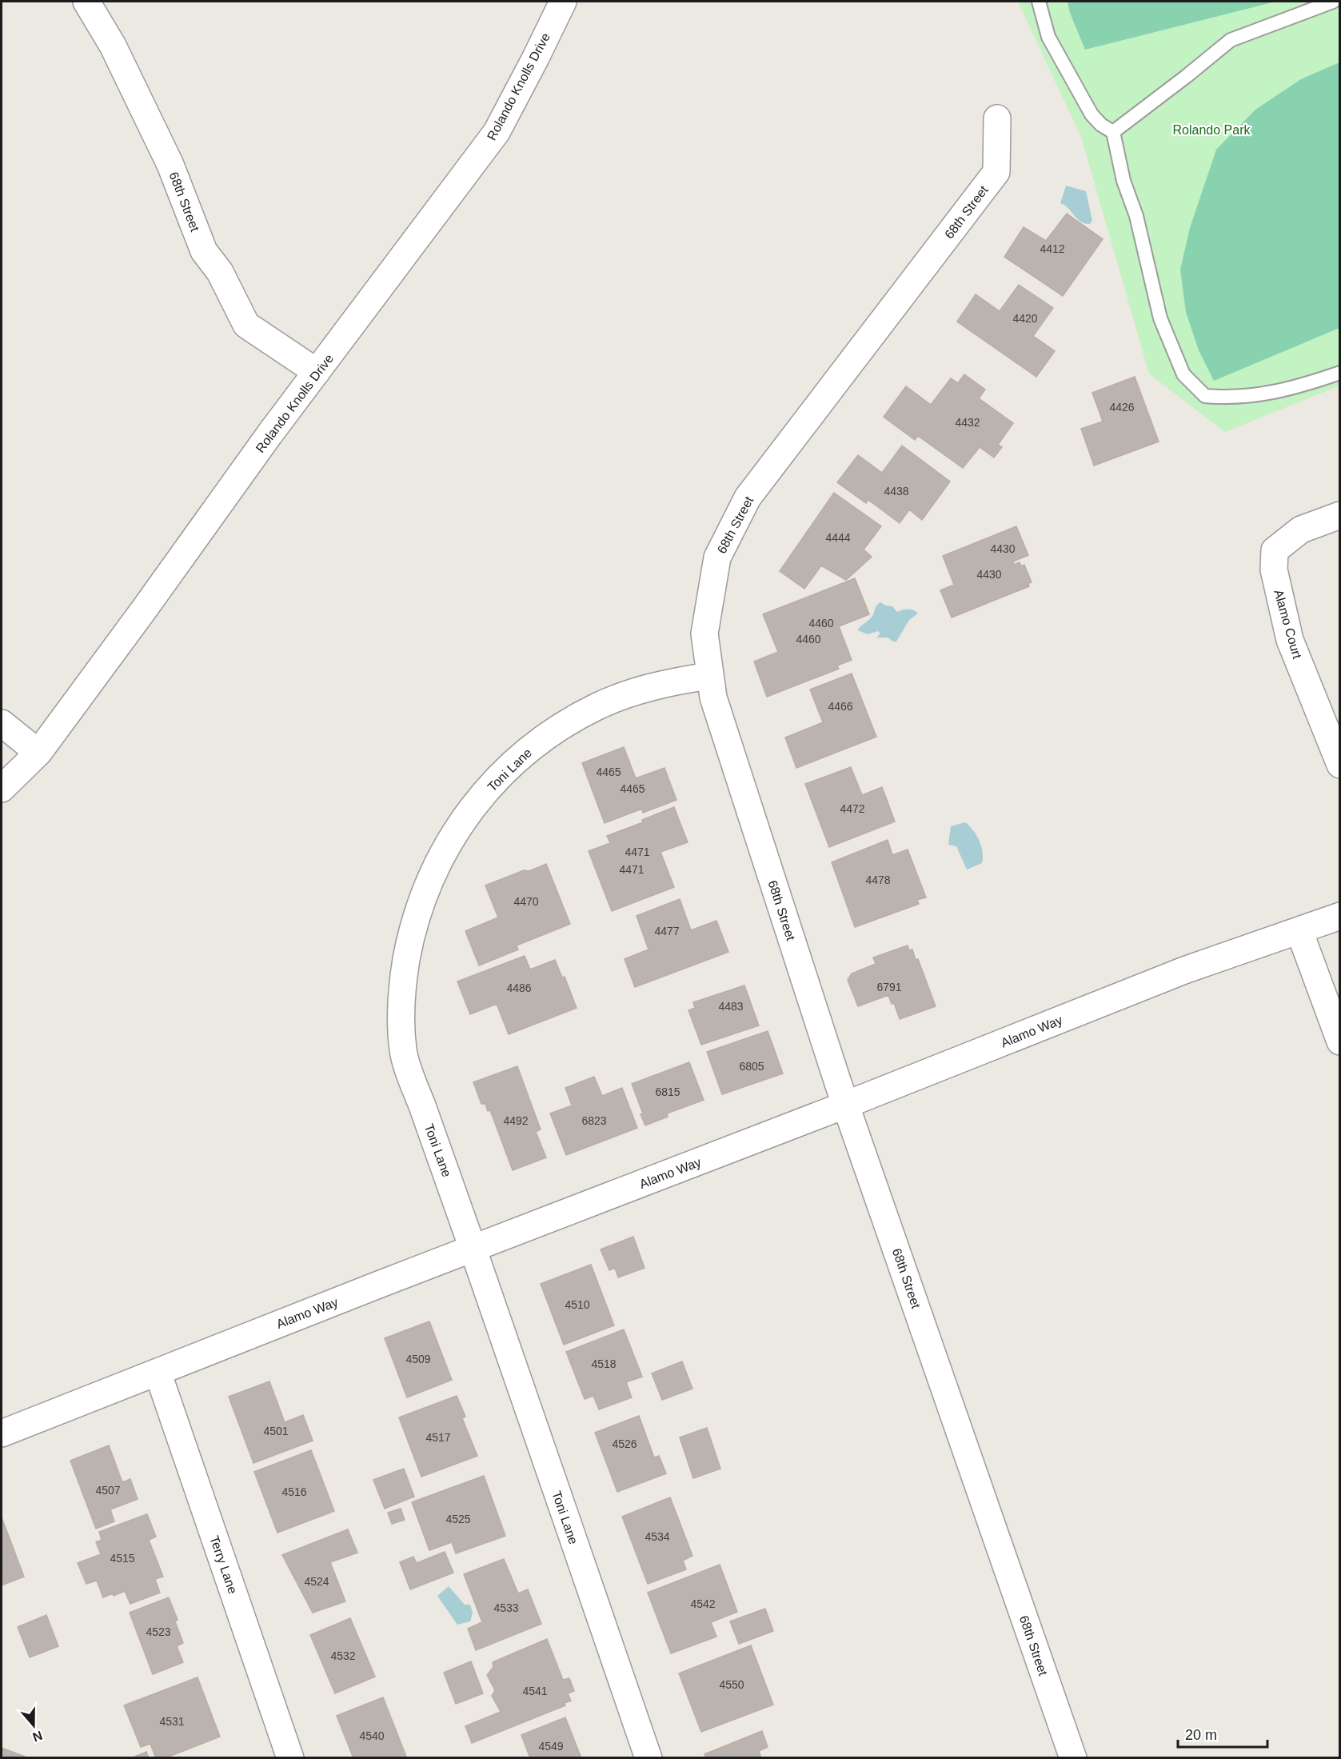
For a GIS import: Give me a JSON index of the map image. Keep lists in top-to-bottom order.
{
  "streets": {
    "street": [
      "Rolando Knolls Drive",
      "68th Street",
      "Alamo Court",
      "Toni Lane",
      "Alamo Way",
      "Terry Lane"
    ]
  },
  "crossings": [
    ["Rolando Knolls Drive", "68th Street"],
    ["68th Street", "Toni Lane"],
    ["68th Street", "Alamo Way"],
    ["Toni Lane", "Alamo Way"],
    ["Alamo Way", "Terry Lane"]
  ],
  "parks": ["Rolando Park"],
  "house_numbers": [
    "4412",
    "4420",
    "4426",
    "4432",
    "4438",
    "4444",
    "4430",
    "4430",
    "4460",
    "4460",
    "4466",
    "4465",
    "4465",
    "4472",
    "4471",
    "4471",
    "4478",
    "4470",
    "4477",
    "6791",
    "4486",
    "4483",
    "6805",
    "6815",
    "4492",
    "6823",
    "4510",
    "4509",
    "4518",
    "4501",
    "4517",
    "4526",
    "4507",
    "4516",
    "4525",
    "4534",
    "4515",
    "4524",
    "4542",
    "4533",
    "4523",
    "4532",
    "4550",
    "4541",
    "4531",
    "4540",
    "4549"
  ],
  "scale_bar": "20 m",
  "north": "bottom"
}
